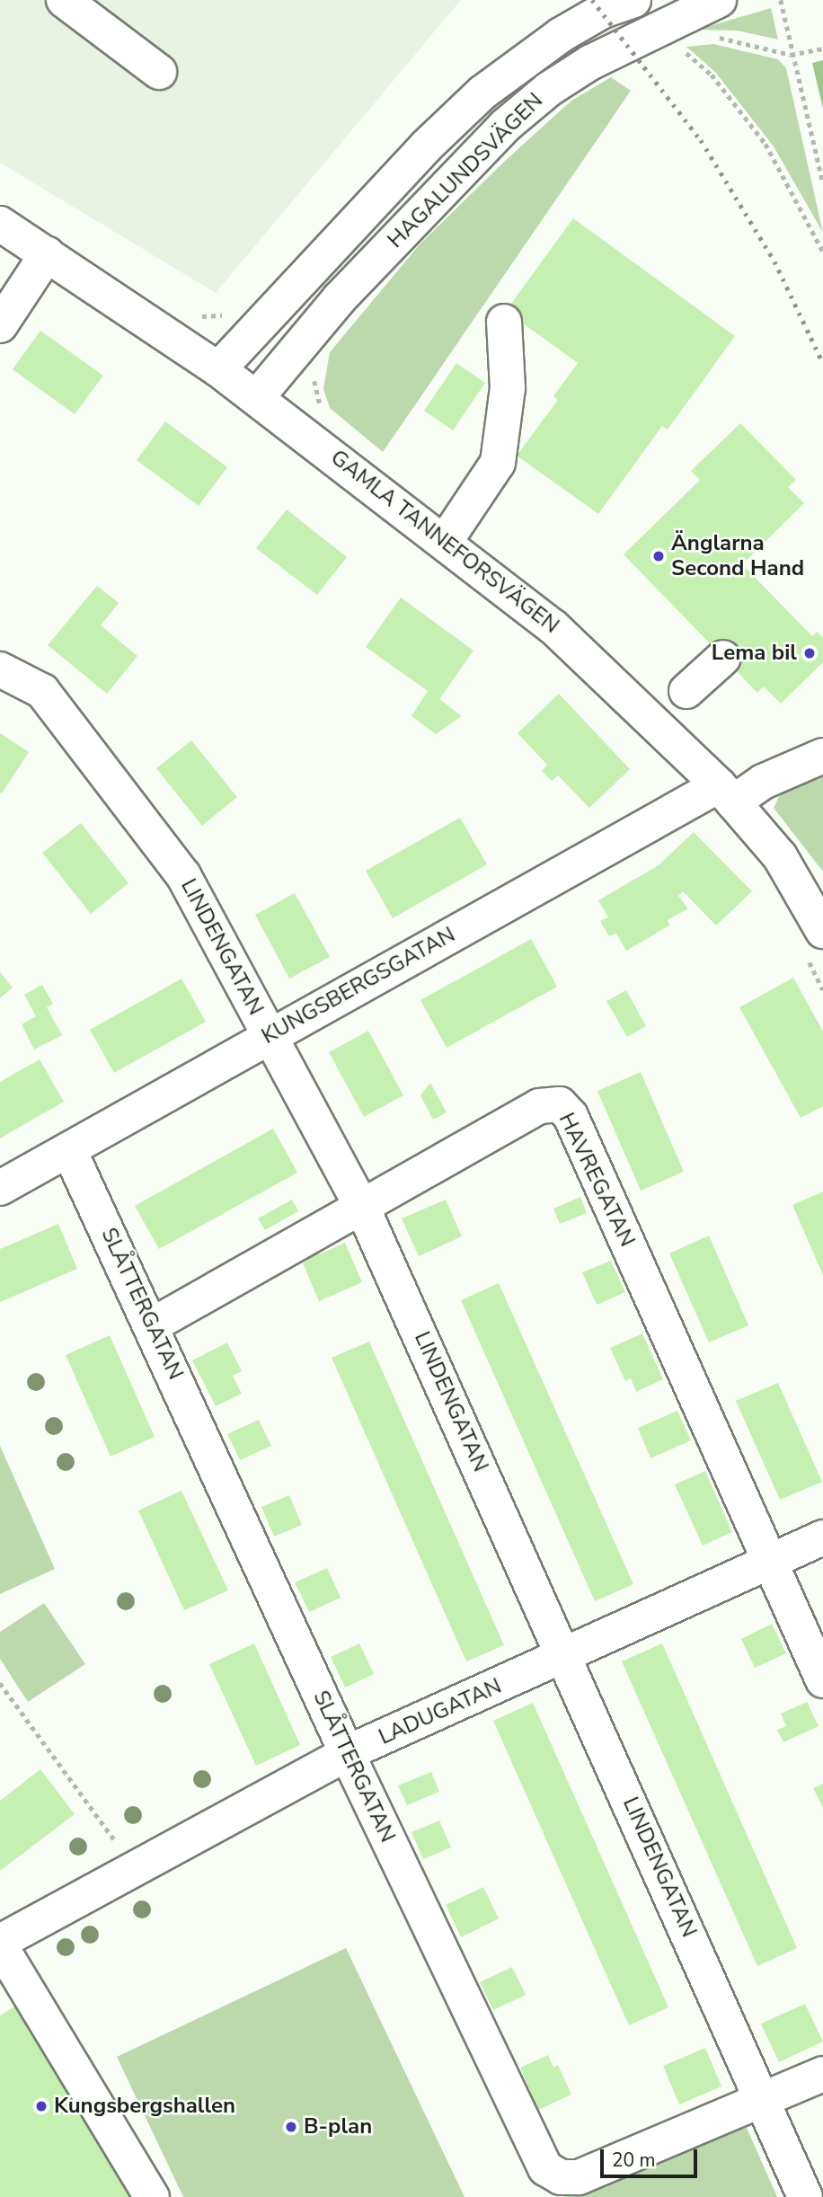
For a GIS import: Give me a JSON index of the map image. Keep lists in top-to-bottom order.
{
  "streets": {
    "street": [
      "HAGALUNDSVÄGEN",
      "GAMLA TANNEFORSVÄGEN",
      "LINDENGATAN",
      "KUNGSBERGSGATAN",
      "HAVREGATAN",
      "SLÅTTERGATAN",
      "LADUGATAN"
    ]
  },
  "crossings": [
    ["HAGALUNDSVÄGEN", "GAMLA TANNEFORSVÄGEN"],
    ["GAMLA TANNEFORSVÄGEN", "KUNGSBERGSGATAN"],
    ["LINDENGATAN", "KUNGSBERGSGATAN"],
    ["LINDENGATAN", "HAVREGATAN"],
    ["LINDENGATAN", "SLÅTTERGATAN"],
    ["LINDENGATAN", "LADUGATAN"],
    ["KUNGSBERGSGATAN", "SLÅTTERGATAN"],
    ["HAVREGATAN", "SLÅTTERGATAN"],
    ["HAVREGATAN", "LADUGATAN"],
    ["SLÅTTERGATAN", "LADUGATAN"]
  ],
  "places": [
    "Änglarna Second Hand",
    "Lema bil",
    "Kungsbergshallen",
    "B-plan"
  ],
  "scale_bar": "20 m"
}
